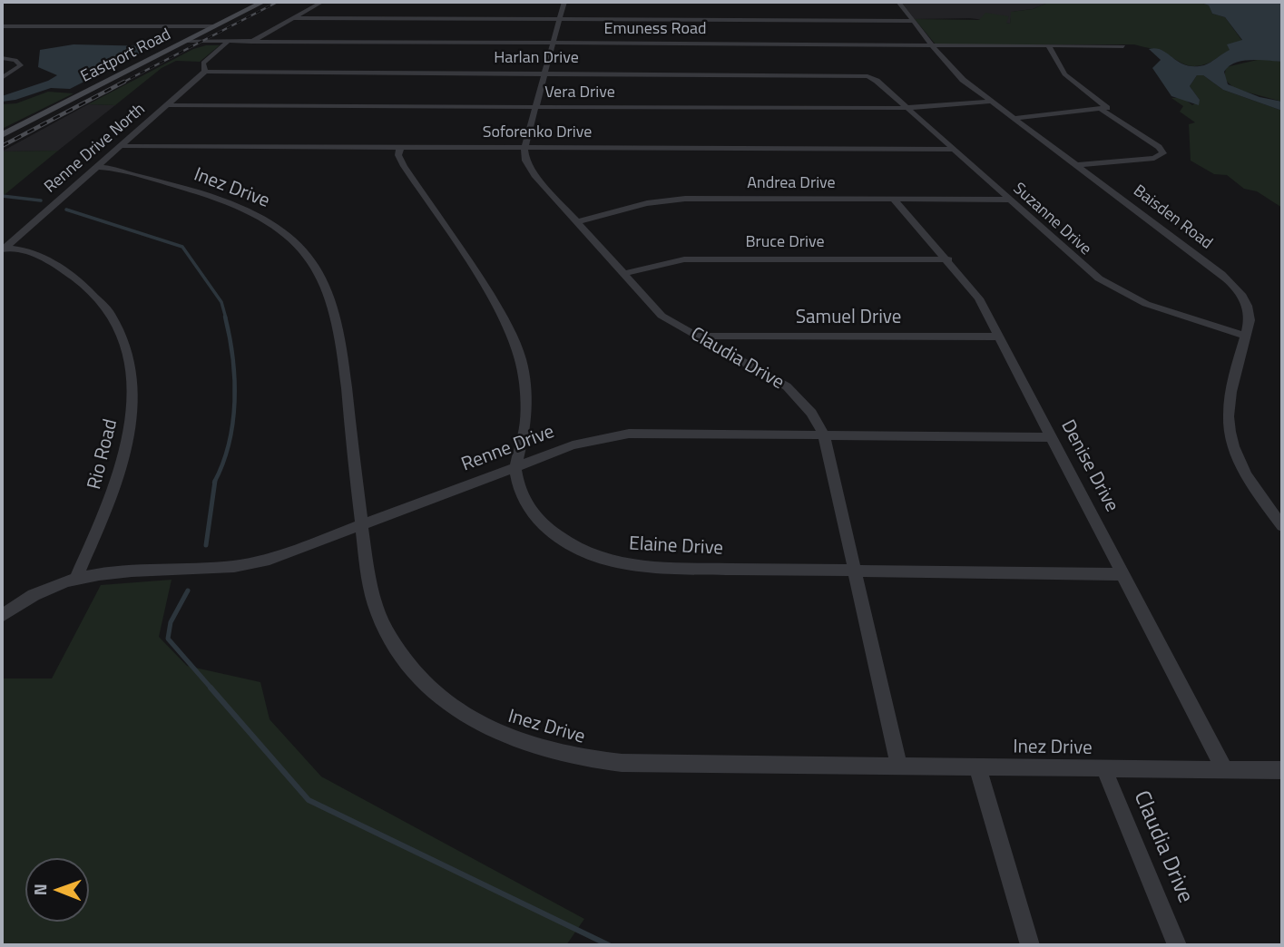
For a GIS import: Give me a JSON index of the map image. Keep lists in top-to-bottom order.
{
  "streets": {
    "street": [
      "Emuness Road",
      "Eastport Road",
      "Harlan Drive",
      "Vera Drive",
      "Soforenko Drive",
      "Renne Drive North",
      "Andrea Drive",
      "Inez Drive",
      "Baisden Road",
      "Suzanne Drive",
      "Bruce Drive",
      "Samuel Drive",
      "Claudia Drive",
      "Renne Drive",
      "Rio Road",
      "Denise Drive",
      "Elaine Drive"
    ]
  },
  "crossings": [
    ["Emuness Road", "Eastport Road"],
    ["Emuness Road", "Renne Drive North"],
    ["Emuness Road", "Baisden Road"],
    ["Harlan Drive", "Renne Drive North"],
    ["Harlan Drive", "Suzanne Drive"],
    ["Vera Drive", "Renne Drive North"],
    ["Vera Drive", "Baisden Road"],
    ["Vera Drive", "Suzanne Drive"],
    ["Soforenko Drive", "Renne Drive North"],
    ["Soforenko Drive", "Suzanne Drive"],
    ["Soforenko Drive", "Claudia Drive"],
    ["Renne Drive North", "Inez Drive"],
    ["Renne Drive North", "Rio Road"],
    ["Andrea Drive", "Suzanne Drive"],
    ["Andrea Drive", "Claudia Drive"],
    ["Andrea Drive", "Denise Drive"],
    ["Inez Drive", "Claudia Drive"],
    ["Inez Drive", "Renne Drive"],
    ["Inez Drive", "Denise Drive"],
    ["Baisden Road", "Suzanne Drive"],
    ["Bruce Drive", "Claudia Drive"],
    ["Bruce Drive", "Denise Drive"],
    ["Samuel Drive", "Claudia Drive"],
    ["Samuel Drive", "Denise Drive"],
    ["Claudia Drive", "Renne Drive"],
    ["Claudia Drive", "Elaine Drive"],
    ["Renne Drive", "Rio Road"],
    ["Renne Drive", "Denise Drive"],
    ["Renne Drive", "Elaine Drive"],
    ["Denise Drive", "Elaine Drive"]
  ],
  "north": "left"
}
